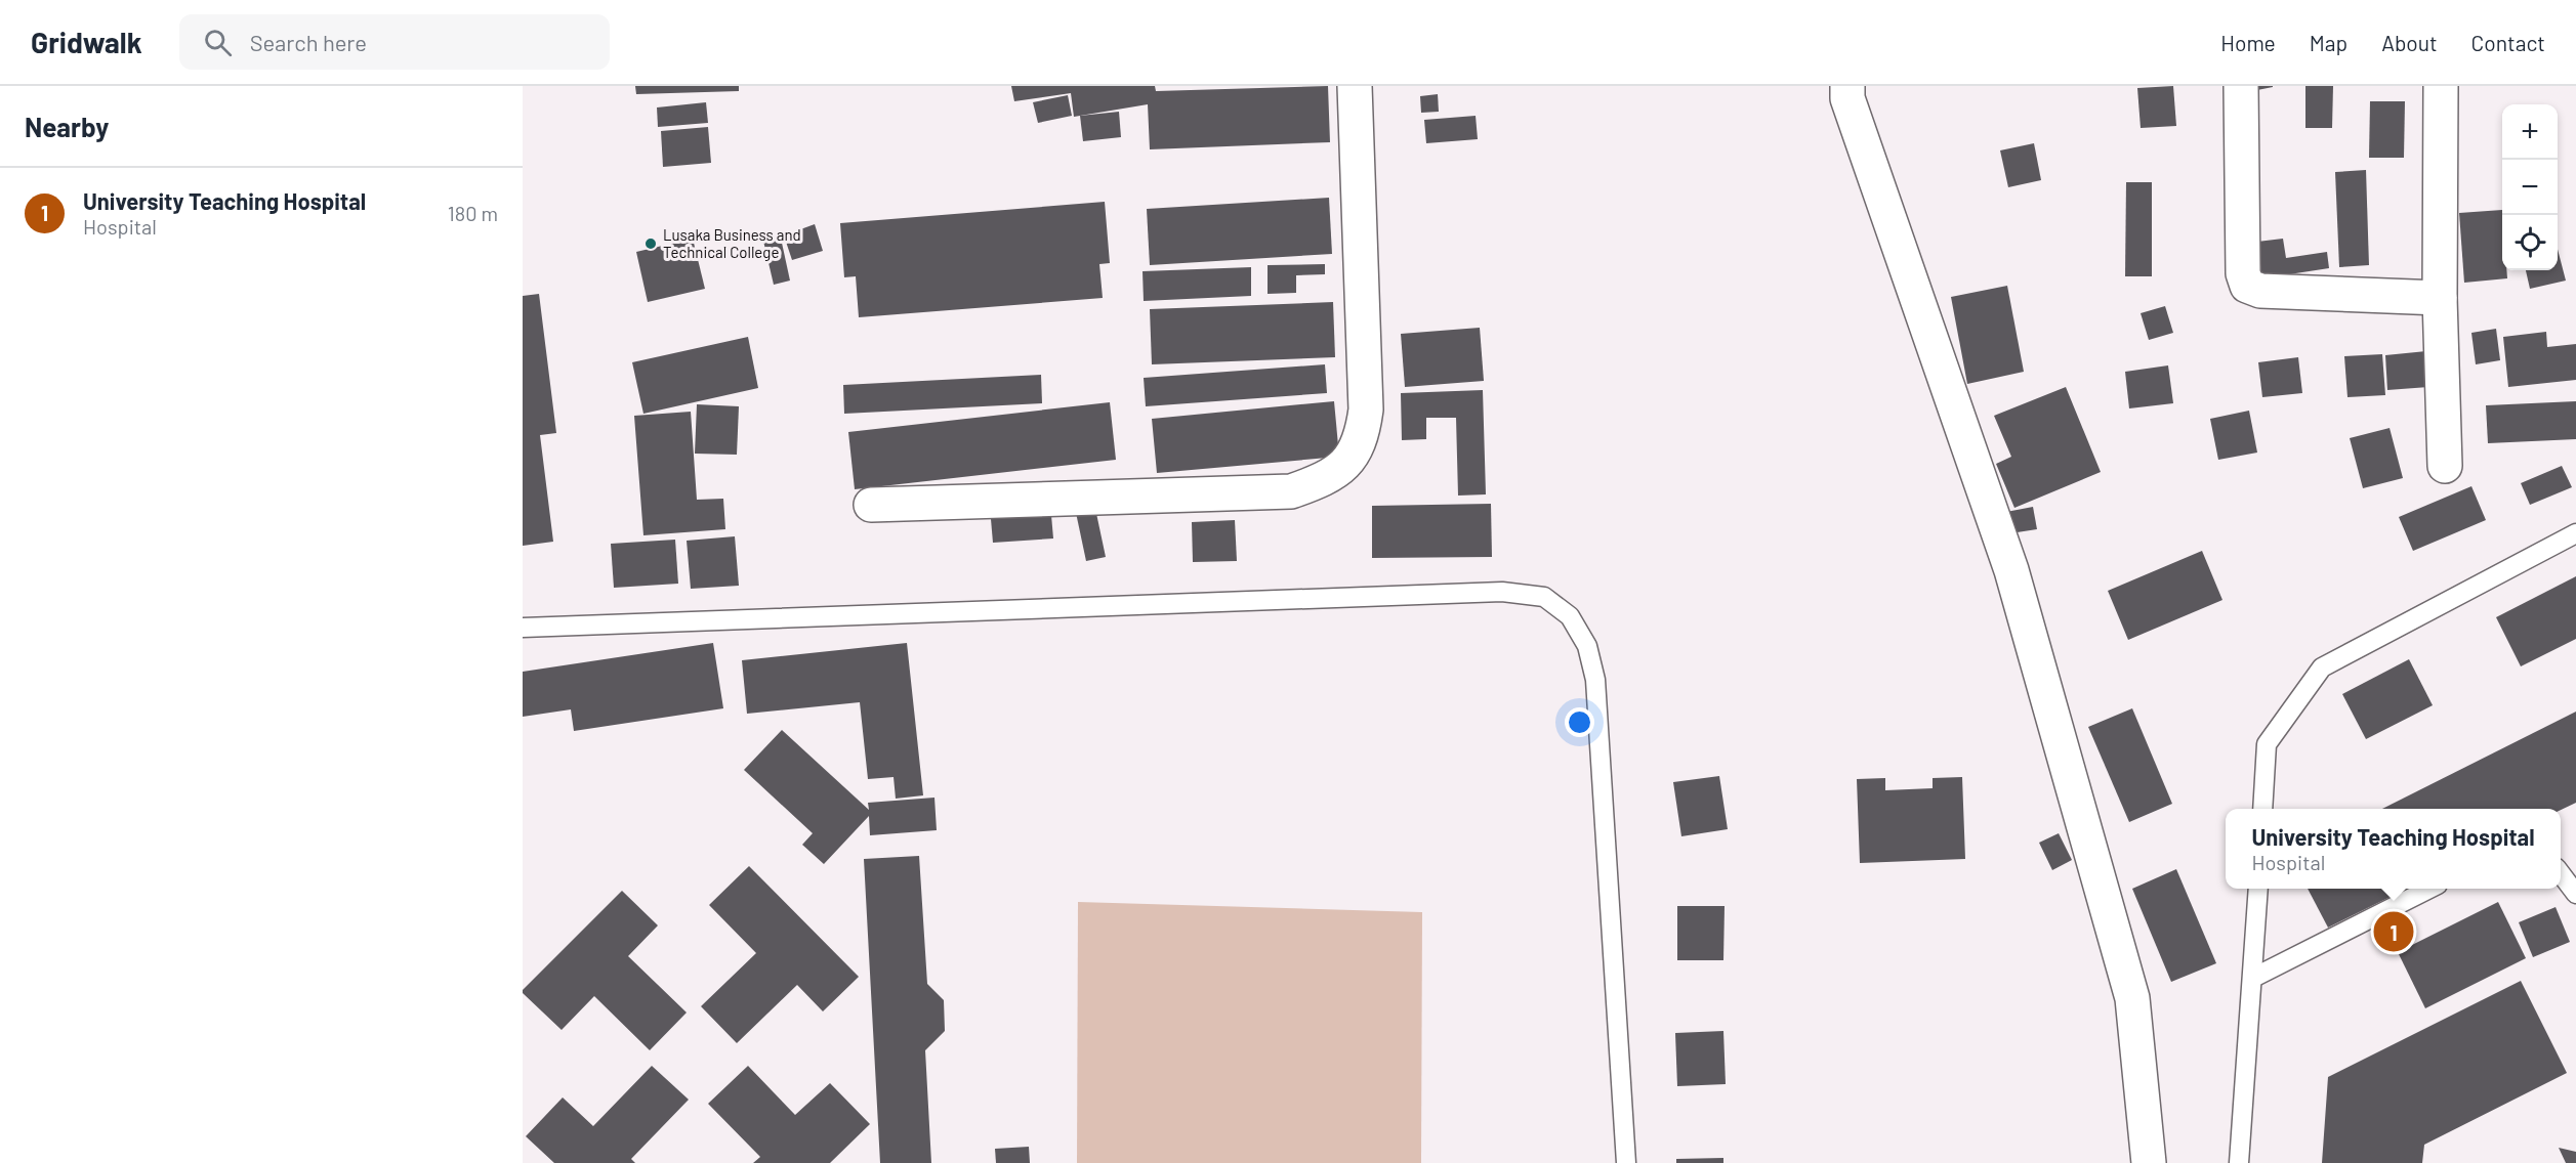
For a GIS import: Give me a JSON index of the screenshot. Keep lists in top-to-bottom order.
{
  "places": ["Lusaka Business and Technical College"],
  "page": {
    "header": "Gridwalk",
    "search": "Search here",
    "nav": [
      "Home",
      "Map",
      "About",
      "Contact"
    ],
    "heading": "Nearby",
    "map_buttons": ["+", "−"],
    "list": [
      {
        "mark": "1",
        "name": "University Teaching Hospital",
        "note": "Hospital",
        "value": "180 m"
      }
    ],
    "popup": ["University Teaching Hospital", "Hospital"],
    "pins": "1"
  }
}
